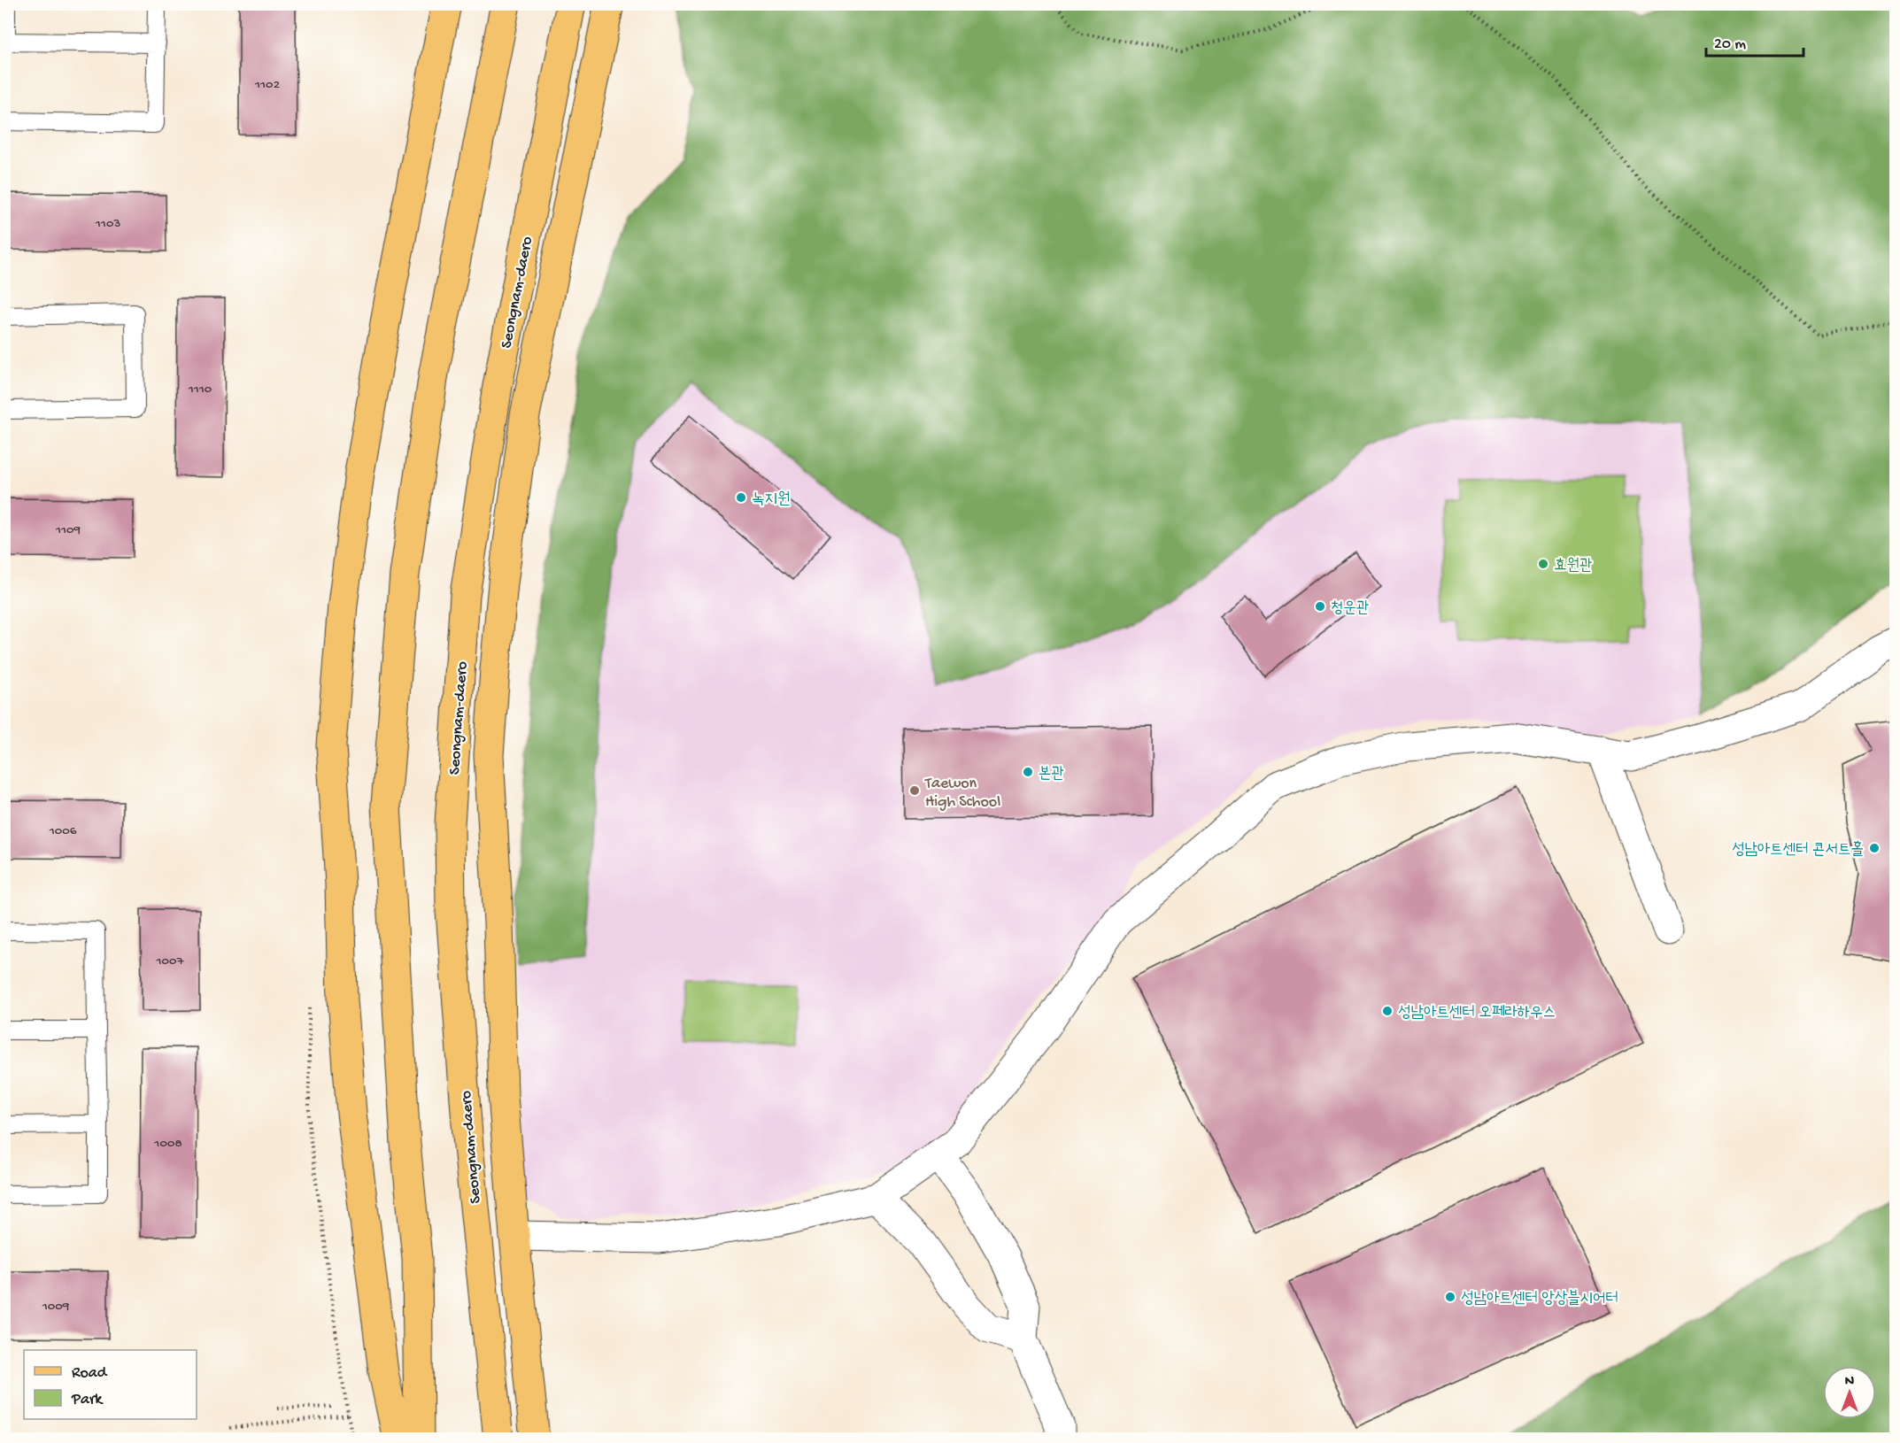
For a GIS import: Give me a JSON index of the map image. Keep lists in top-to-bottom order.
{
  "streets": {
    "main road": ["Seongnam-daero"]
  },
  "places": [
    "녹지원",
    "효원관",
    "청운관",
    "본관",
    "Taewon High School",
    "성남아트센터 콘서트홀",
    "성남아트센터 오페라하우스",
    "성남아트센터 앙상블시어터"
  ],
  "house_numbers": [
    "1102",
    "1103",
    "1110",
    "1109",
    "1006",
    "1007",
    "1008",
    "1009"
  ],
  "legend": ["Road", "Park"],
  "scale_bar": "20 m",
  "north": "top"
}
